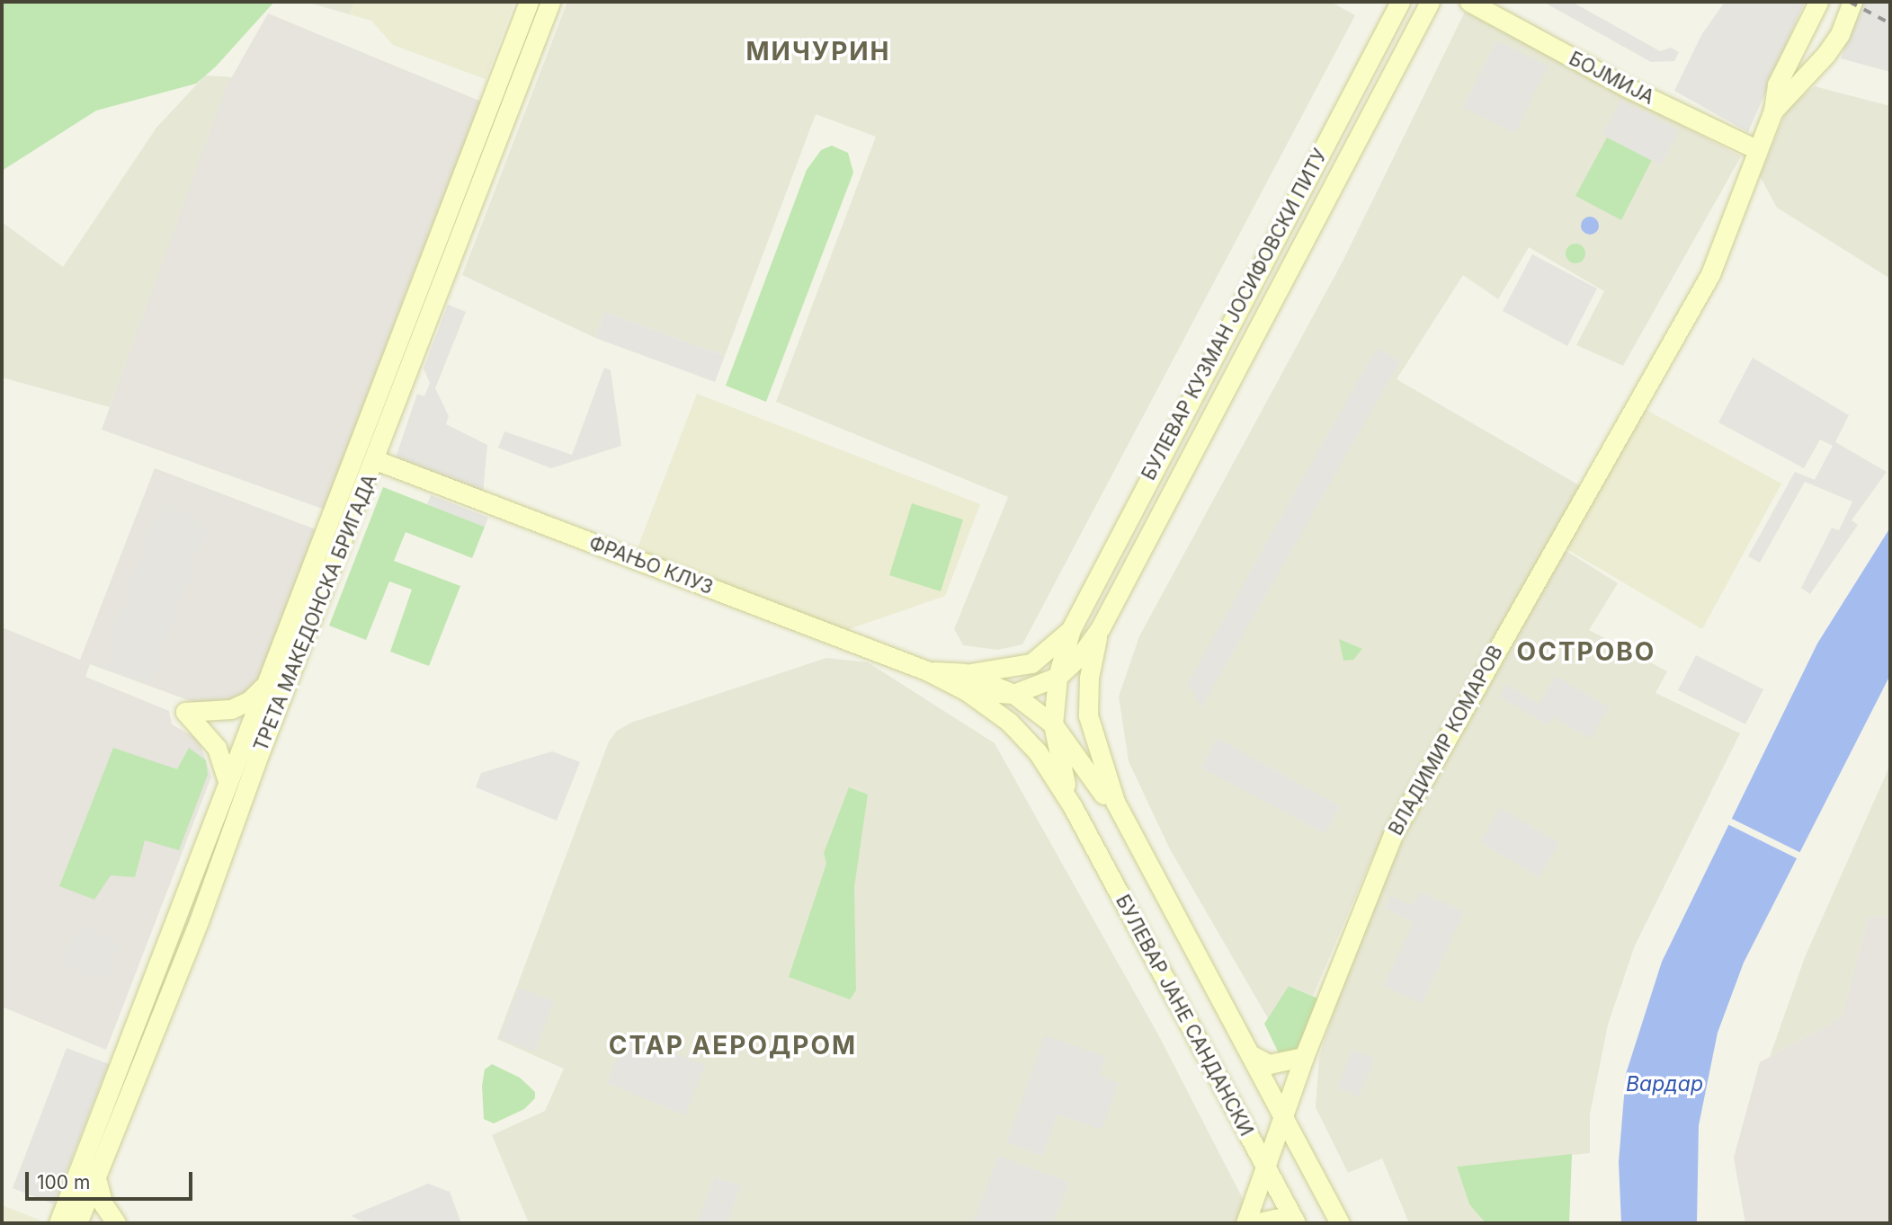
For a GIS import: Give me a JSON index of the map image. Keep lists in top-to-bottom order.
{
  "streets": {
    "street": [
      "БОЈМИЈА",
      "БУЛЕВАР КУЗМАН ЈОСИФОВСКИ ПИТУ",
      "ФРАЊО КЛУЗ",
      "ТРЕТА МАКЕДОНСКА БРИГАДА",
      "ВЛАДИМИР КОМАРОВ",
      "БУЛЕВАР ЈАНЕ САНДАНСКИ"
    ]
  },
  "crossings": [
    ["БОЈМИЈА", "ВЛАДИМИР КОМАРОВ"],
    ["БУЛЕВАР КУЗМАН ЈОСИФОВСКИ ПИТУ", "БУЛЕВАР ЈАНЕ САНДАНСКИ"],
    ["ФРАЊО КЛУЗ", "ТРЕТА МАКЕДОНСКА БРИГАДА"],
    ["ФРАЊО КЛУЗ", "БУЛЕВАР ЈАНЕ САНДАНСКИ"],
    ["ВЛАДИМИР КОМАРОВ", "БУЛЕВАР ЈАНЕ САНДАНСКИ"]
  ],
  "districts": ["МИЧУРИН", "ОСТРОВО", "СТАР АЕРОДРОМ"],
  "water": ["Вардар"],
  "scale_bar": "100 m"
}
